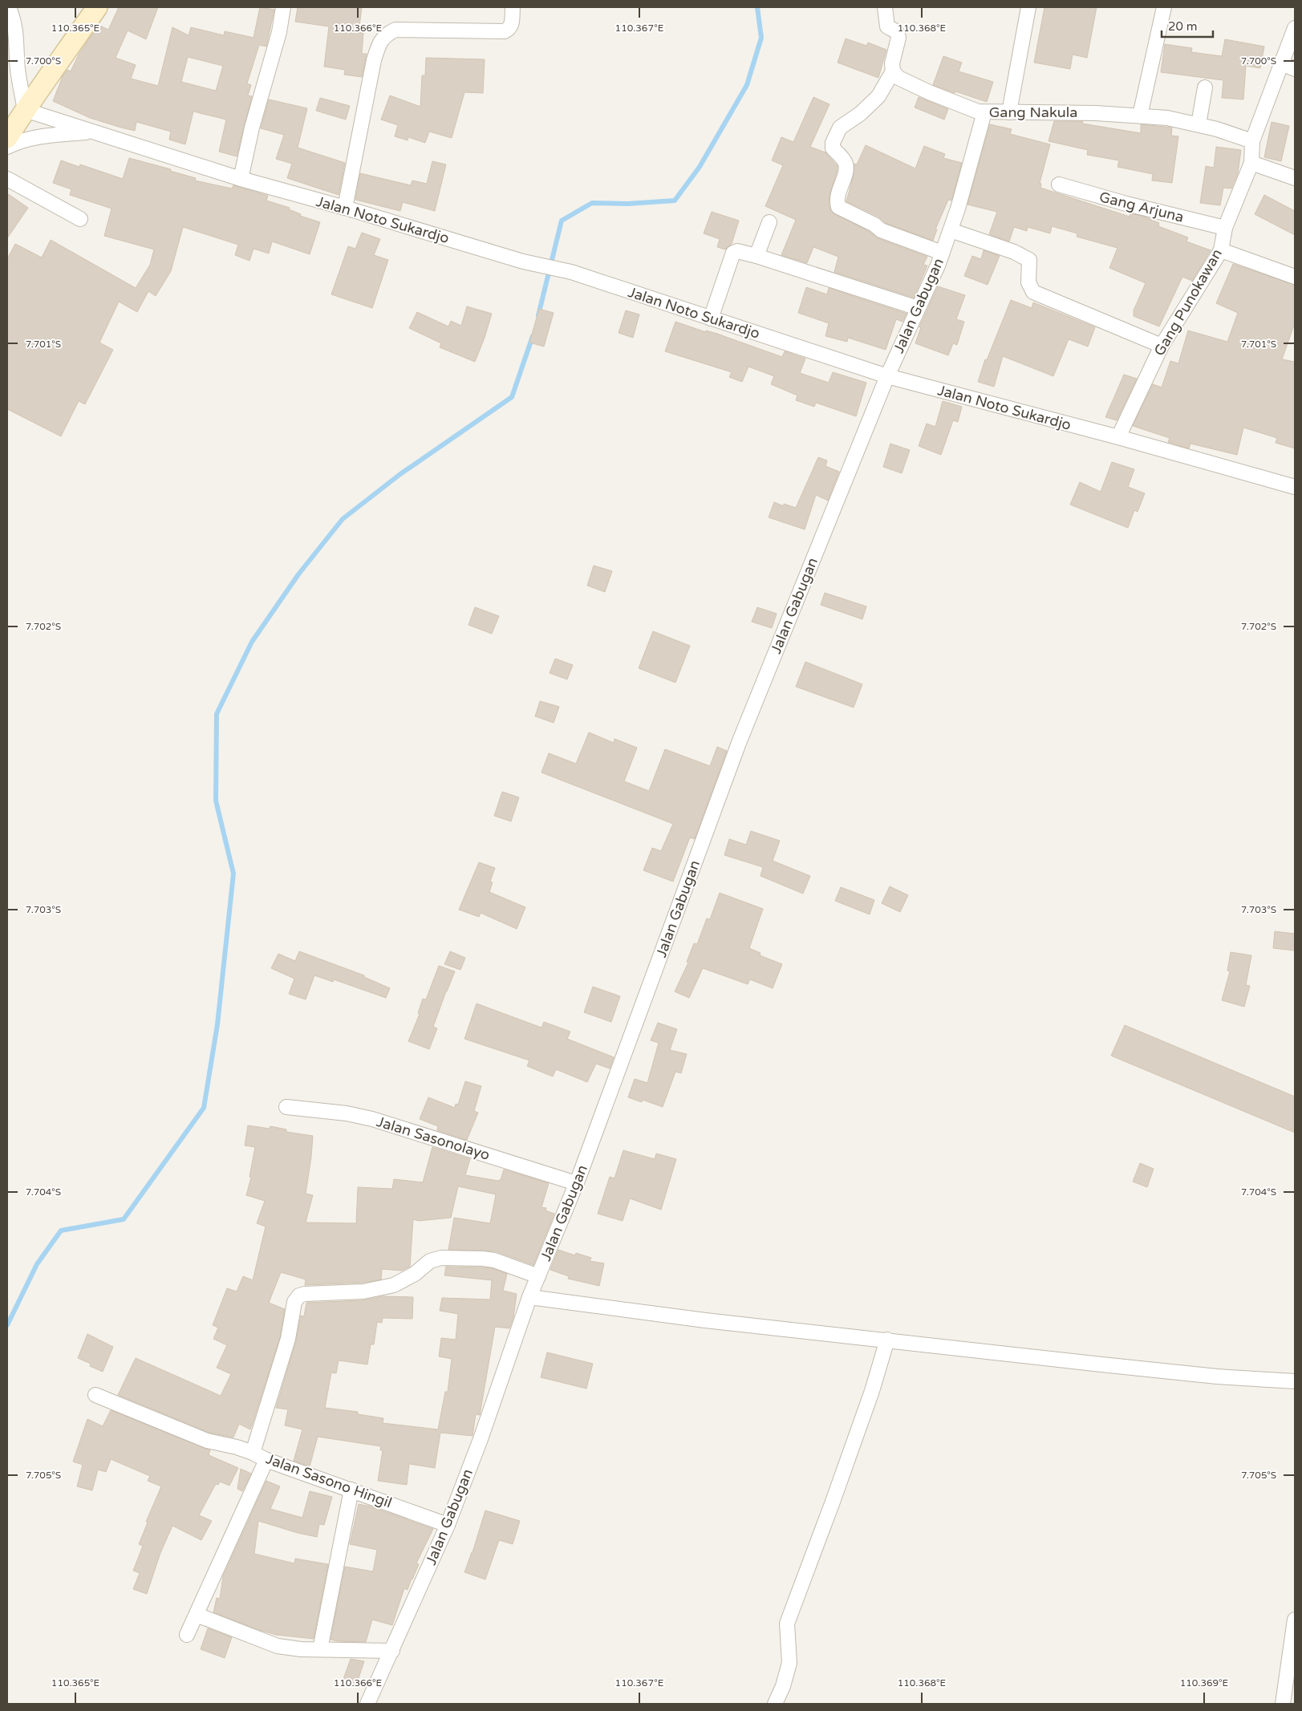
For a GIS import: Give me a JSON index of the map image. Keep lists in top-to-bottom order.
{
  "streets": {
    "street": [
      "Gang Nakula",
      "Gang Arjuna",
      "Jalan Noto Sukardjo",
      "Gang Punokawan",
      "Jalan Gabugan",
      "Jalan Sasonolayo",
      "Jalan Sasono Hingil"
    ]
  },
  "crossings": [
    ["Gang Nakula", "Gang Punokawan"],
    ["Gang Nakula", "Jalan Gabugan"],
    ["Gang Arjuna", "Gang Punokawan"],
    ["Jalan Noto Sukardjo", "Gang Punokawan"],
    ["Jalan Noto Sukardjo", "Jalan Gabugan"],
    ["Jalan Gabugan", "Jalan Sasonolayo"],
    ["Jalan Gabugan", "Jalan Sasono Hingil"]
  ],
  "scale_bar": "20 m",
  "coordinates": [
    "110.365°E",
    "110.366°E",
    "110.367°E",
    "110.368°E",
    "7.700°S",
    "7.701°S",
    "7.702°S",
    "7.703°S",
    "7.704°S",
    "7.705°S",
    "110.369°E"
  ]
}
